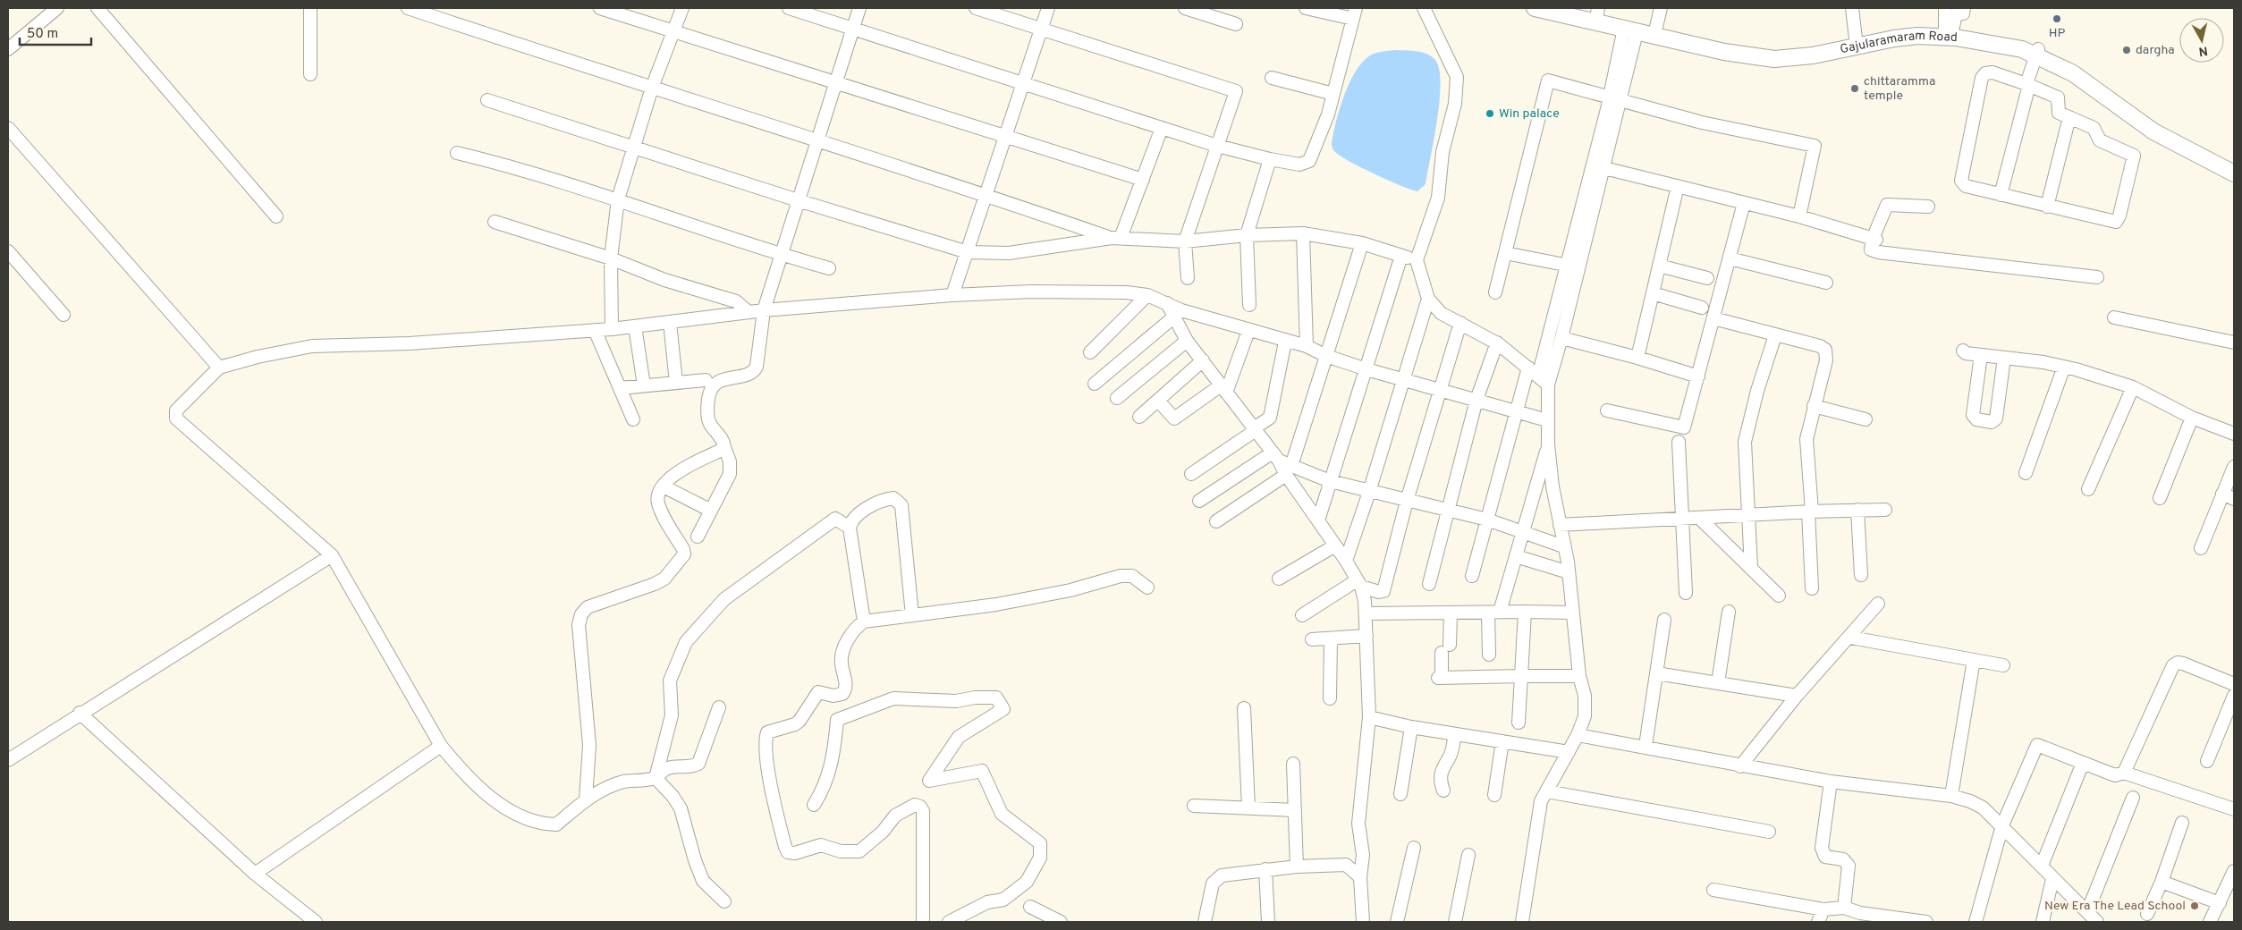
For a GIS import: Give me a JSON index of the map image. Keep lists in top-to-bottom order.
{
  "streets": {
    "main road": ["Gajularamaram Road"]
  },
  "places": [
    "HP",
    "dargha",
    "chittaramma temple",
    "Win palace",
    "New Era The Lead School"
  ],
  "scale_bar": "50 m",
  "north": "bottom"
}
